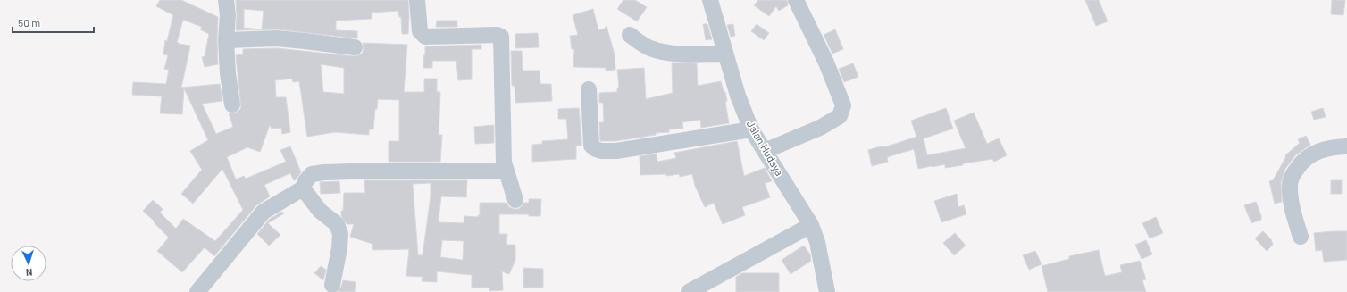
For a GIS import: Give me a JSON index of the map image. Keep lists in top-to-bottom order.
{
  "streets": {
    "street": ["Jalan Hudaya"]
  },
  "scale_bar": "50 m",
  "north": "bottom"
}
